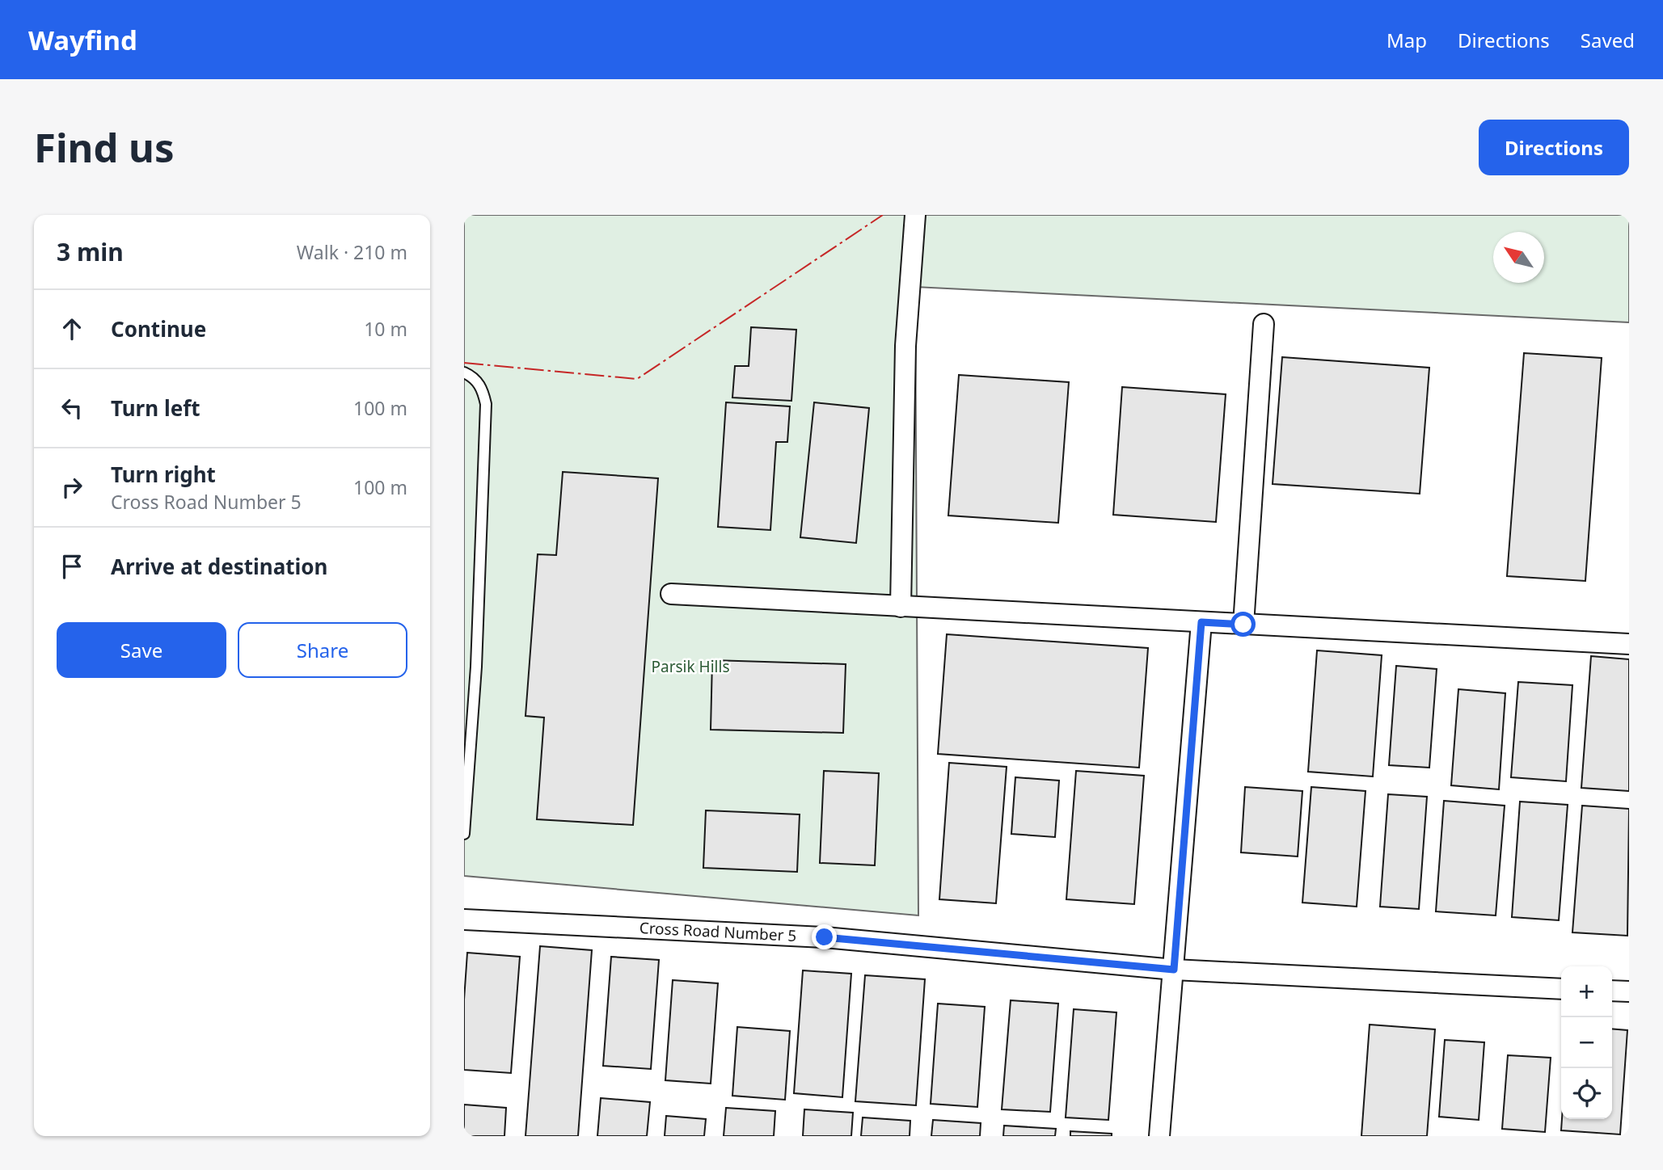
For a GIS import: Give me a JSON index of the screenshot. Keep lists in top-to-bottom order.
{
  "streets": {
    "street": ["Cross Road Number 5"]
  },
  "parks": ["Parsik Hills"],
  "north": "top left",
  "page": {
    "header": "Wayfind",
    "nav": ["Map", "Directions", "Saved"],
    "buttons": [
      "Directions",
      ["Save", "Share"]
    ],
    "title": "Find us",
    "heading": ["3 min", "Walk · 210 m"],
    "list": [
      ["Continue", "10 m"],
      ["Turn left", "100 m"],
      ["Turn right", "Cross Road Number 5", "100 m"],
      "Arrive at destination"
    ],
    "map_buttons": ["+", "−"]
  }
}
